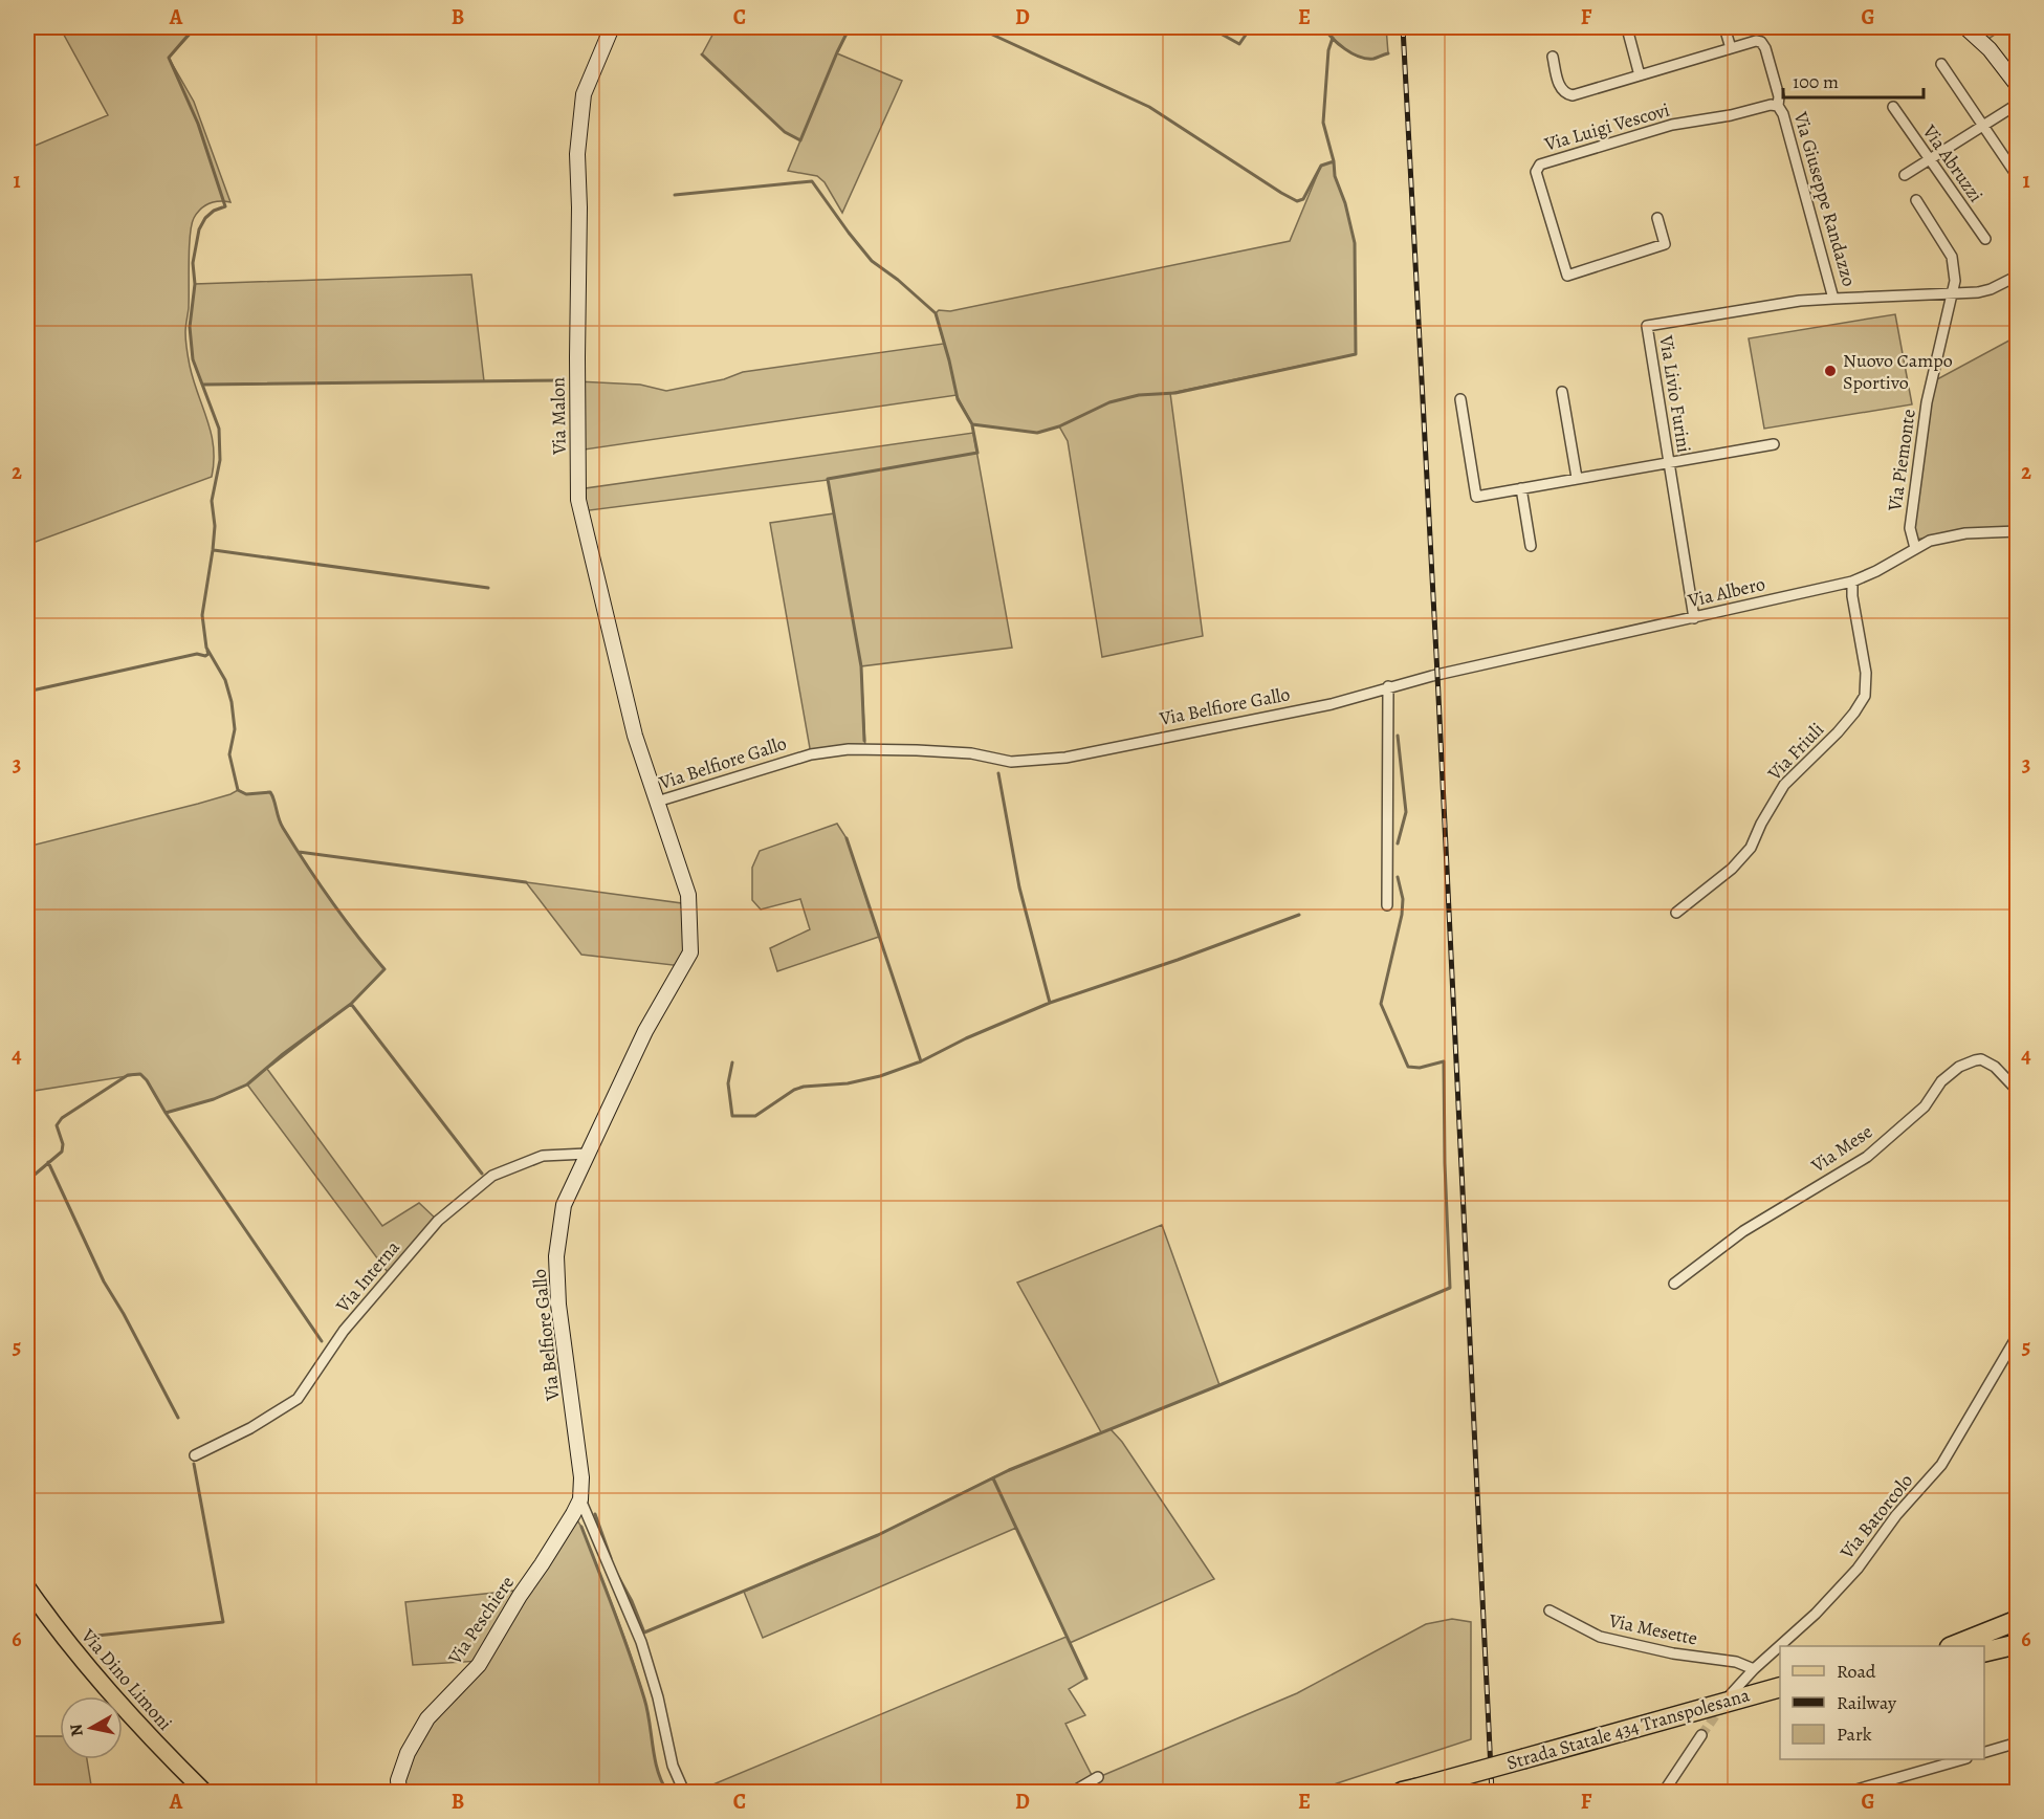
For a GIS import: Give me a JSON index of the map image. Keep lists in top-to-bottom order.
{
  "streets": {
    "highway": ["Strada Statale 434 Transpolesana"],
    "main road": ["Via Dino Limoni"],
    "street": [
      "Via Luigi Vescovi",
      "Via Abruzzi",
      "Via Giuseppe Randazzo",
      "Via Livio Furini",
      "Via Malon",
      "Via Piemonte",
      "Via Albero",
      "Via Belfiore Gallo",
      "Via Friuli",
      "Via Mese",
      "Via Interna",
      "Via Batorcolo",
      "Via Peschiere",
      "Via Mesette"
    ]
  },
  "crossings": [
    ["Via Luigi Vescovi", "Via Giuseppe Randazzo"],
    ["Via Giuseppe Randazzo", "Via Livio Furini"],
    ["Via Giuseppe Randazzo", "Via Piemonte"],
    ["Via Livio Furini", "Via Albero"],
    ["Via Malon", "Via Belfiore Gallo"],
    ["Via Piemonte", "Via Albero"],
    ["Via Albero", "Via Belfiore Gallo"],
    ["Via Albero", "Via Friuli"],
    ["Via Belfiore Gallo", "Via Interna"],
    ["Via Belfiore Gallo", "Via Peschiere"],
    ["Via Batorcolo", "Via Mesette"]
  ],
  "places": ["Nuovo Campo Sportivo"],
  "legend": ["Road", "Railway", "Park"],
  "scale_bar": "100 m",
  "north": "left",
  "grid": {
    "columns": [
      "A",
      "B",
      "C",
      "D",
      "E",
      "F",
      "G"
    ],
    "rows": [
      "1",
      "2",
      "3",
      "4",
      "5",
      "6"
    ]
  }
}
